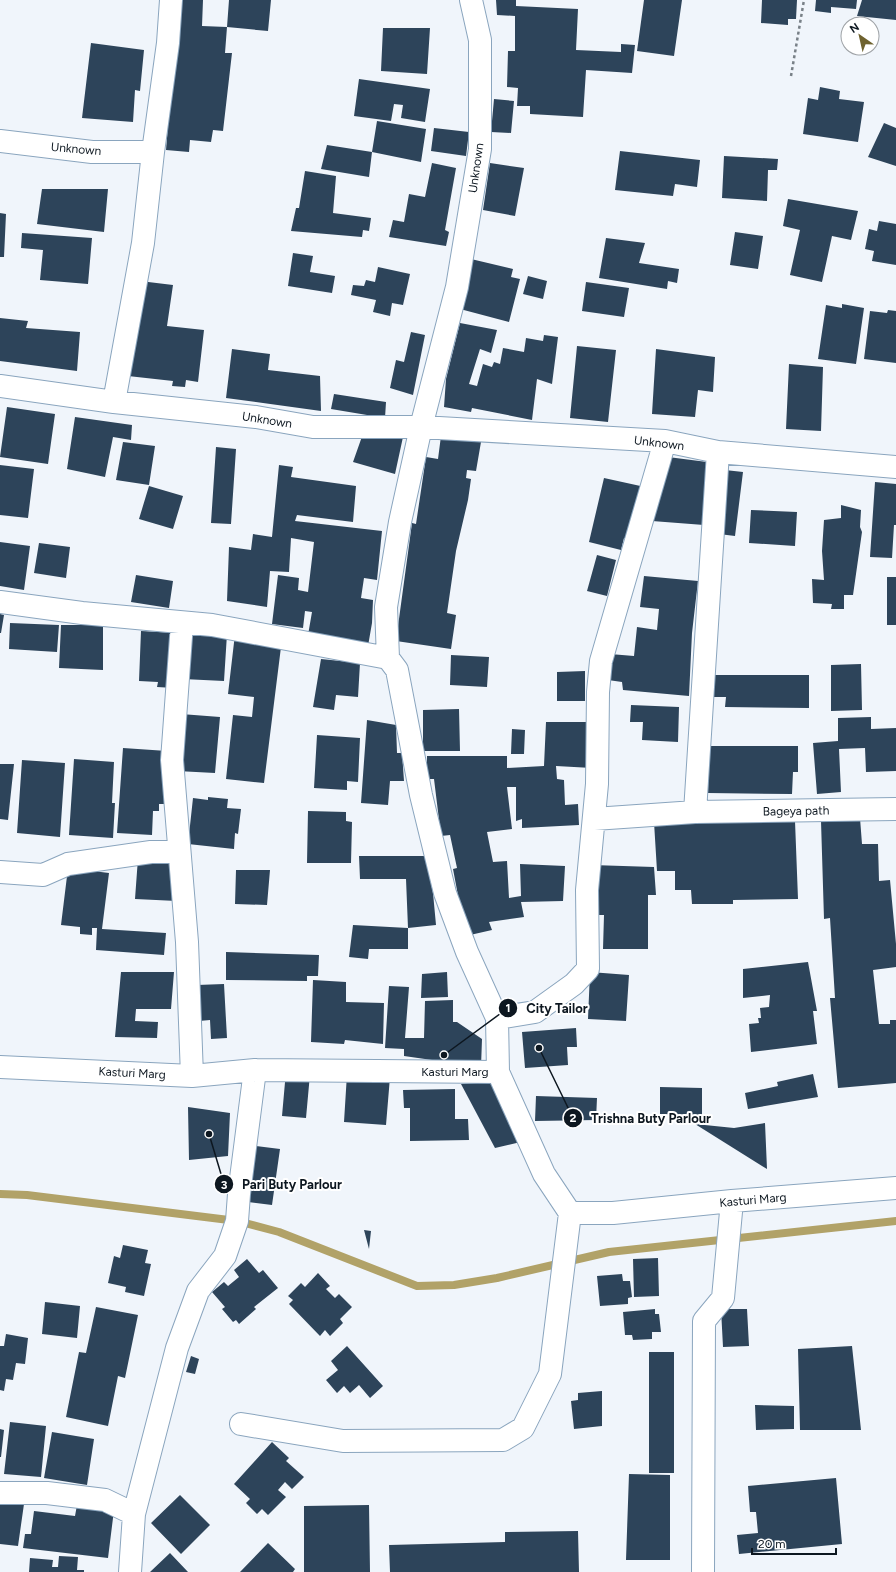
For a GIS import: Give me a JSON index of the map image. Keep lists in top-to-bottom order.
{
  "streets": {
    "street": ["Unknown", "Bageya path", "Kasturi Marg"]
  },
  "places": ["Trishna Buty Parlour", "City Tailor", "Pari Buty Parlour"],
  "scale_bar": "20 m",
  "north": "top left"
}
